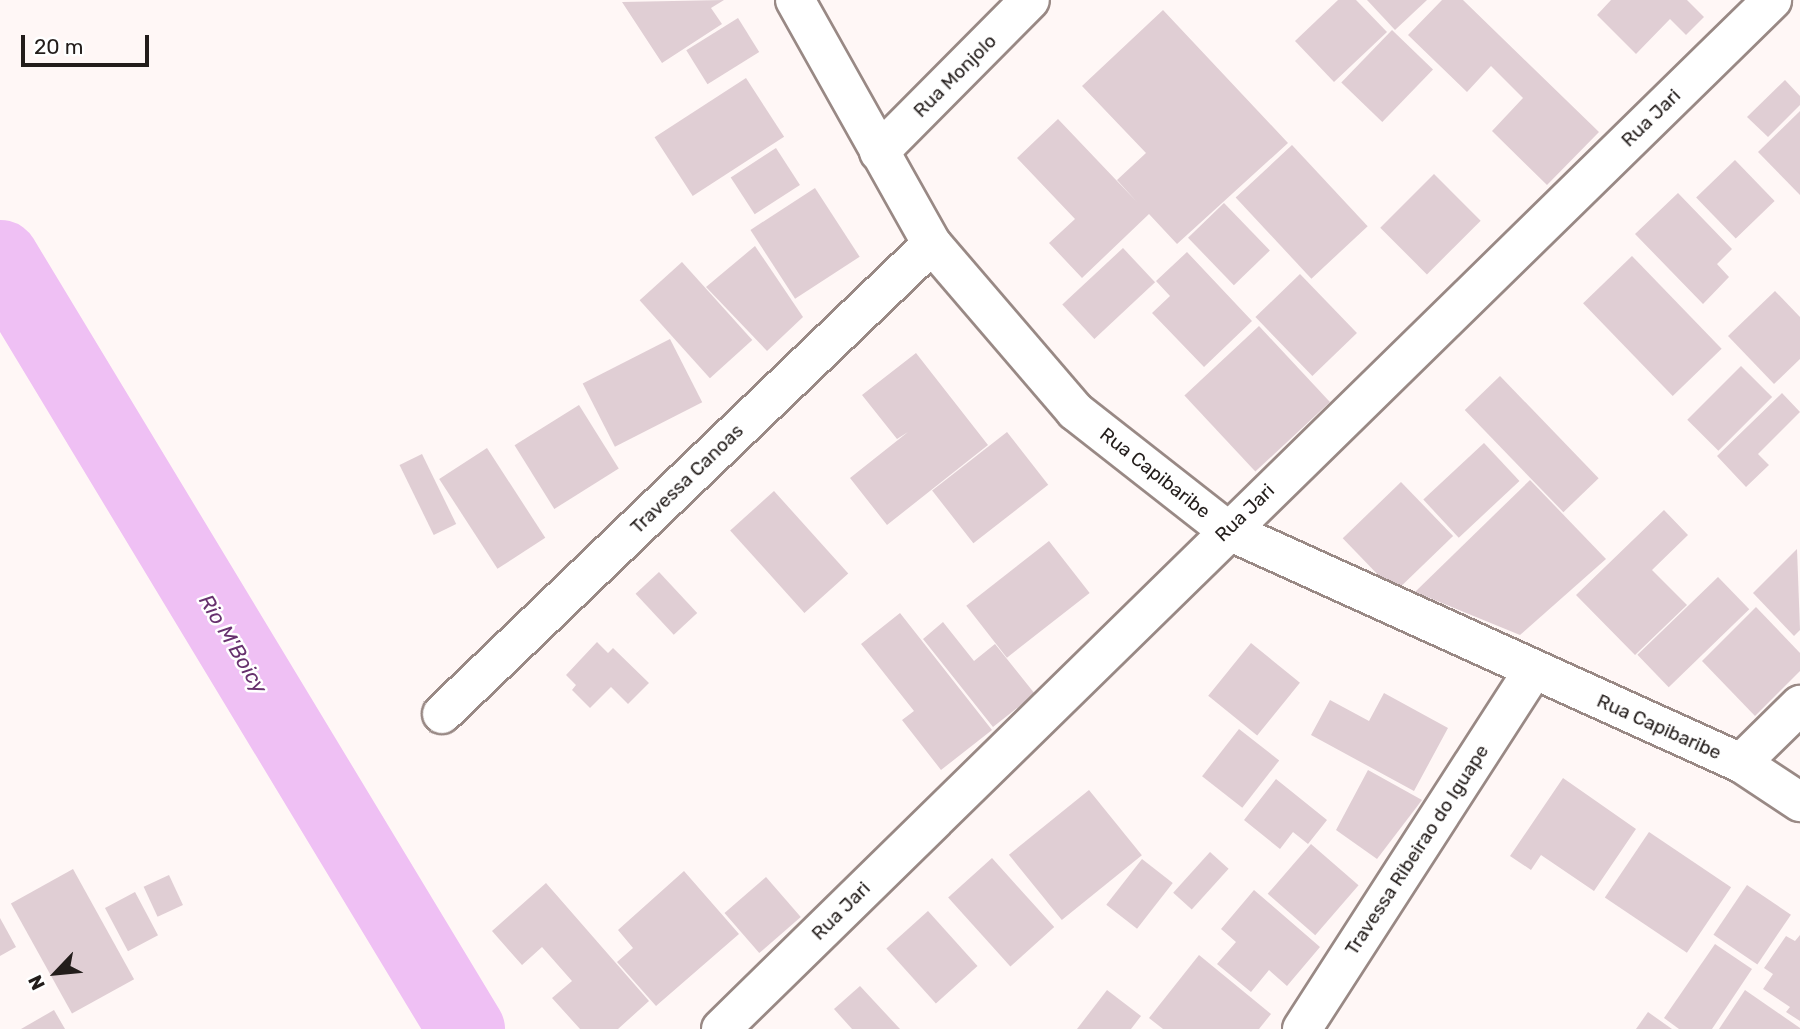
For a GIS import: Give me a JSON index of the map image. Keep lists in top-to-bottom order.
{
  "streets": {
    "street": [
      "Rua Monjolo",
      "Rua Jari",
      "Rua Capibaribe",
      "Travessa Canoas",
      "Travessa Ribeirao do Iguape"
    ]
  },
  "crossings": [
    ["Rua Monjolo", "Rua Capibaribe"],
    ["Rua Jari", "Rua Capibaribe"],
    ["Rua Capibaribe", "Travessa Canoas"],
    ["Rua Capibaribe", "Travessa Ribeirao do Iguape"]
  ],
  "water": ["Rio M'Boicy"],
  "scale_bar": "20 m",
  "north": "bottom left"
}
